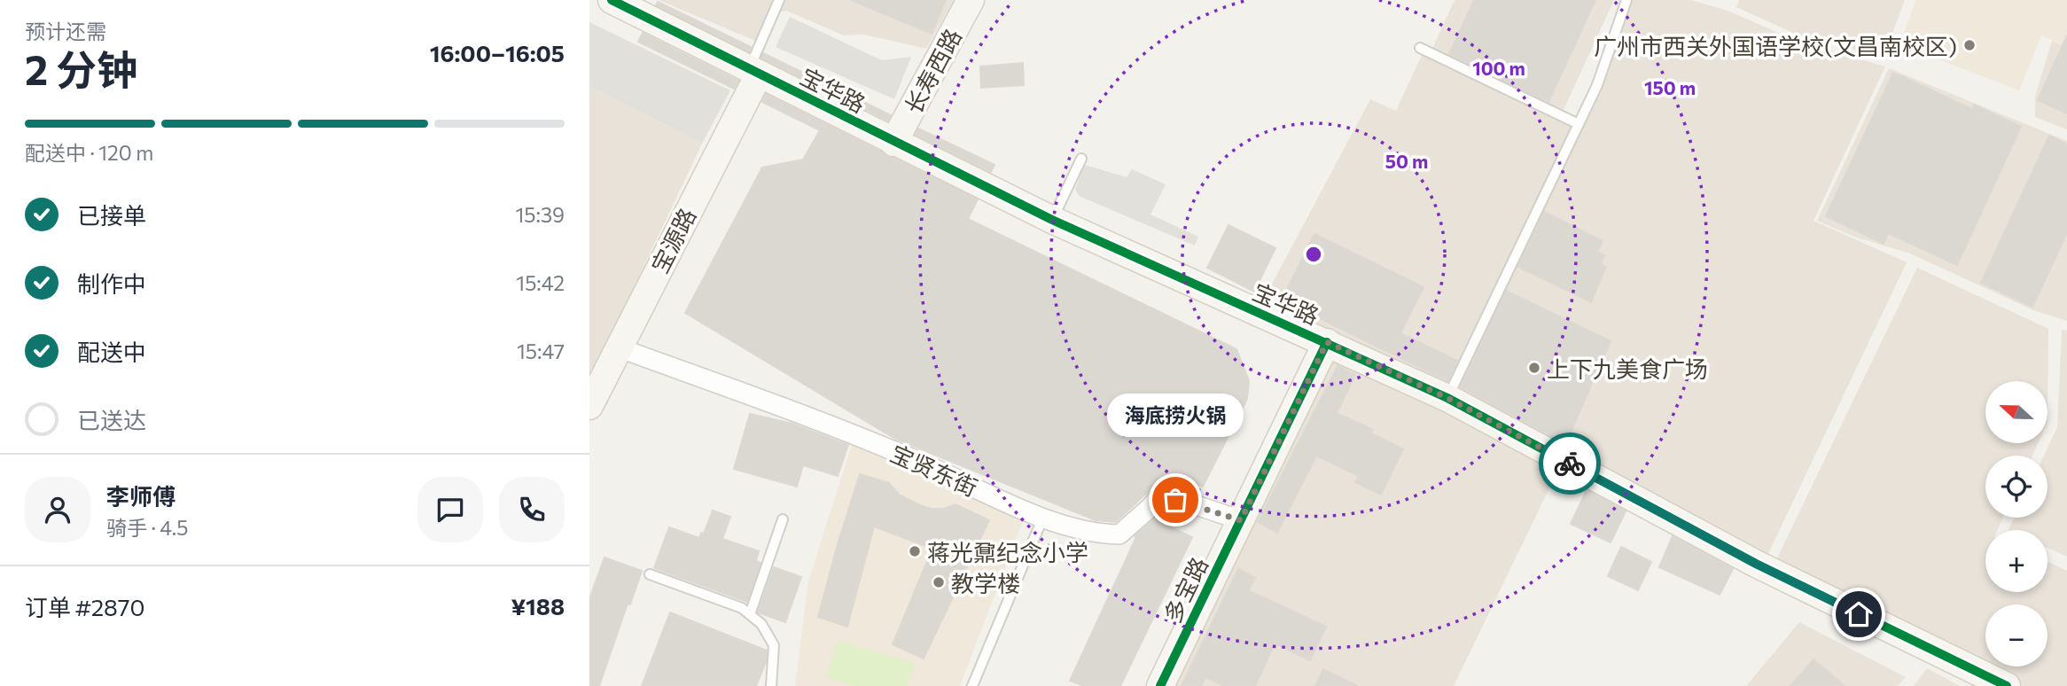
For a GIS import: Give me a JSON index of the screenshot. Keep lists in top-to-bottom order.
{
  "streets": {
    "street": [
      "长寿西路",
      "宝华路",
      "宝源路",
      "宝贤东街",
      "多宝路"
    ]
  },
  "crossings": [
    ["长寿西路", "宝华路"],
    ["宝华路", "宝源路"],
    ["宝华路", "多宝路"],
    ["宝源路", "宝贤东街"],
    ["宝贤东街", "多宝路"]
  ],
  "places": [
    "广州市西关外国语学校(文昌南校区)",
    "上下九美食广场",
    "海底捞火锅",
    "蒋光鼐纪念小学",
    "教学楼"
  ],
  "north": "left",
  "page": {
    "heading": ["2 分钟", "预计还需", "16:00–16:05"],
    "panel": [
      "李师傅",
      "骑手 · 4.5",
      "订单 #2870",
      "¥188"
    ],
    "bar": "配送中 · 120 m",
    "list": [
      ["已接单", "15:39"],
      ["制作中", "15:42"],
      ["配送中", "15:47"],
      "已送达"
    ],
    "map_buttons": ["+", "−"],
    "bubble": "海底捞火锅"
  },
  "rings": ["100 m", "150 m", "50 m"]
}
